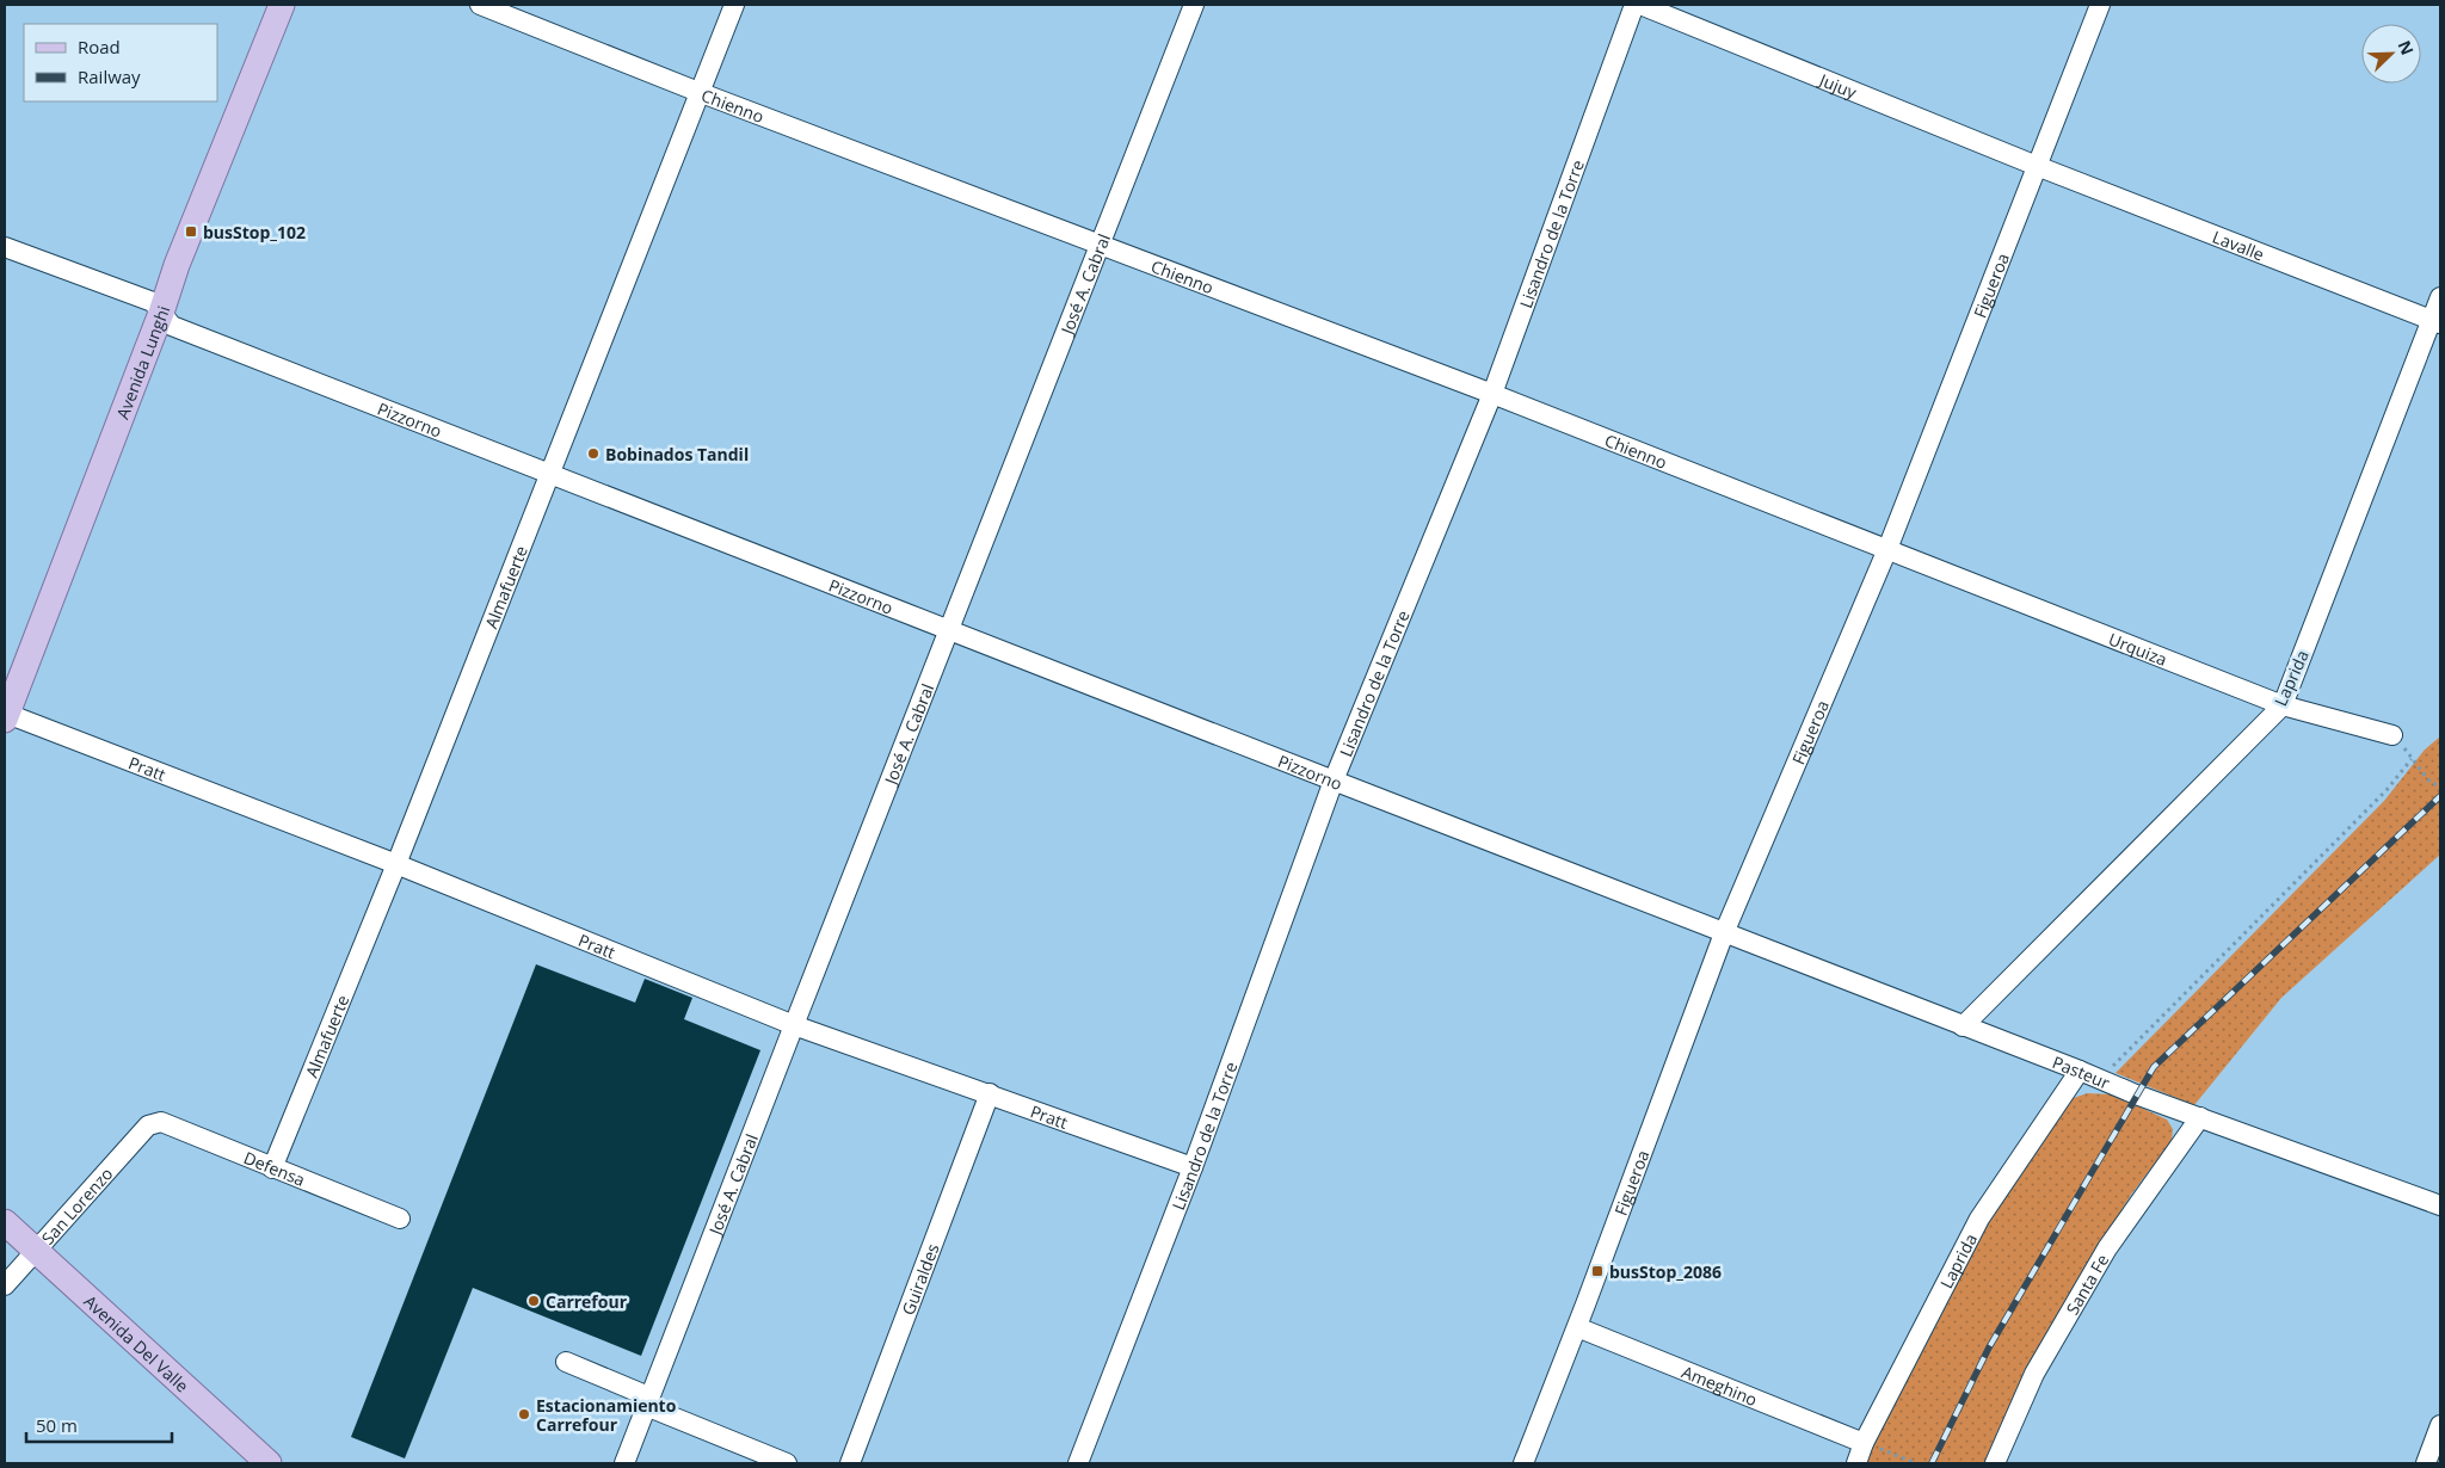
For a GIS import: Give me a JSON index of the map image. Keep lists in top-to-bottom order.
{
  "streets": {
    "main road": ["Avenida Lunghi", "Avenida Del Valle"],
    "street": [
      "Jujuy",
      "Chienno",
      "Lisandro de la Torre",
      "Lavalle",
      "José A. Cabral",
      "Figueroa",
      "Pizzorno",
      "Almafuerte",
      "Urquiza",
      "Laprida",
      "Pratt",
      "Pasteur",
      "Defensa",
      "San Lorenzo",
      "Guiraldes",
      "Santa Fe",
      "Ameghino"
    ]
  },
  "crossings": [
    ["Jujuy", "Lavalle"],
    ["Jujuy", "Figueroa"],
    ["Chienno", "Lisandro de la Torre"],
    ["Chienno", "José A. Cabral"],
    ["Chienno", "Figueroa"],
    ["Chienno", "Almafuerte"],
    ["Chienno", "Urquiza"],
    ["Lisandro de la Torre", "Pizzorno"],
    ["Lisandro de la Torre", "Pratt"],
    ["Lavalle", "Figueroa"],
    ["Lavalle", "Laprida"],
    ["José A. Cabral", "Pizzorno"],
    ["José A. Cabral", "Pratt"],
    ["Figueroa", "Pizzorno"],
    ["Figueroa", "Urquiza"],
    ["Figueroa", "Pasteur"],
    ["Figueroa", "Ameghino"],
    ["Avenida Lunghi", "Pizzorno"],
    ["Avenida Lunghi", "Pratt"],
    ["Pizzorno", "Almafuerte"],
    ["Pizzorno", "Pasteur"],
    ["Almafuerte", "Pratt"],
    ["Almafuerte", "Defensa"],
    ["Urquiza", "Laprida"],
    ["Laprida", "Pasteur"],
    ["Laprida", "Ameghino"],
    ["Pratt", "Guiraldes"],
    ["Pasteur", "Santa Fe"],
    ["Defensa", "San Lorenzo"],
    ["San Lorenzo", "Avenida Del Valle"]
  ],
  "places": {
    "transit": ["busStop_102", "busStop_2086"],
    "other": ["Bobinados Tandil", "Carrefour", "Estacionamiento Carrefour"]
  },
  "legend": ["Road", "Railway"],
  "scale_bar": "50 m",
  "north": "top right"
}
